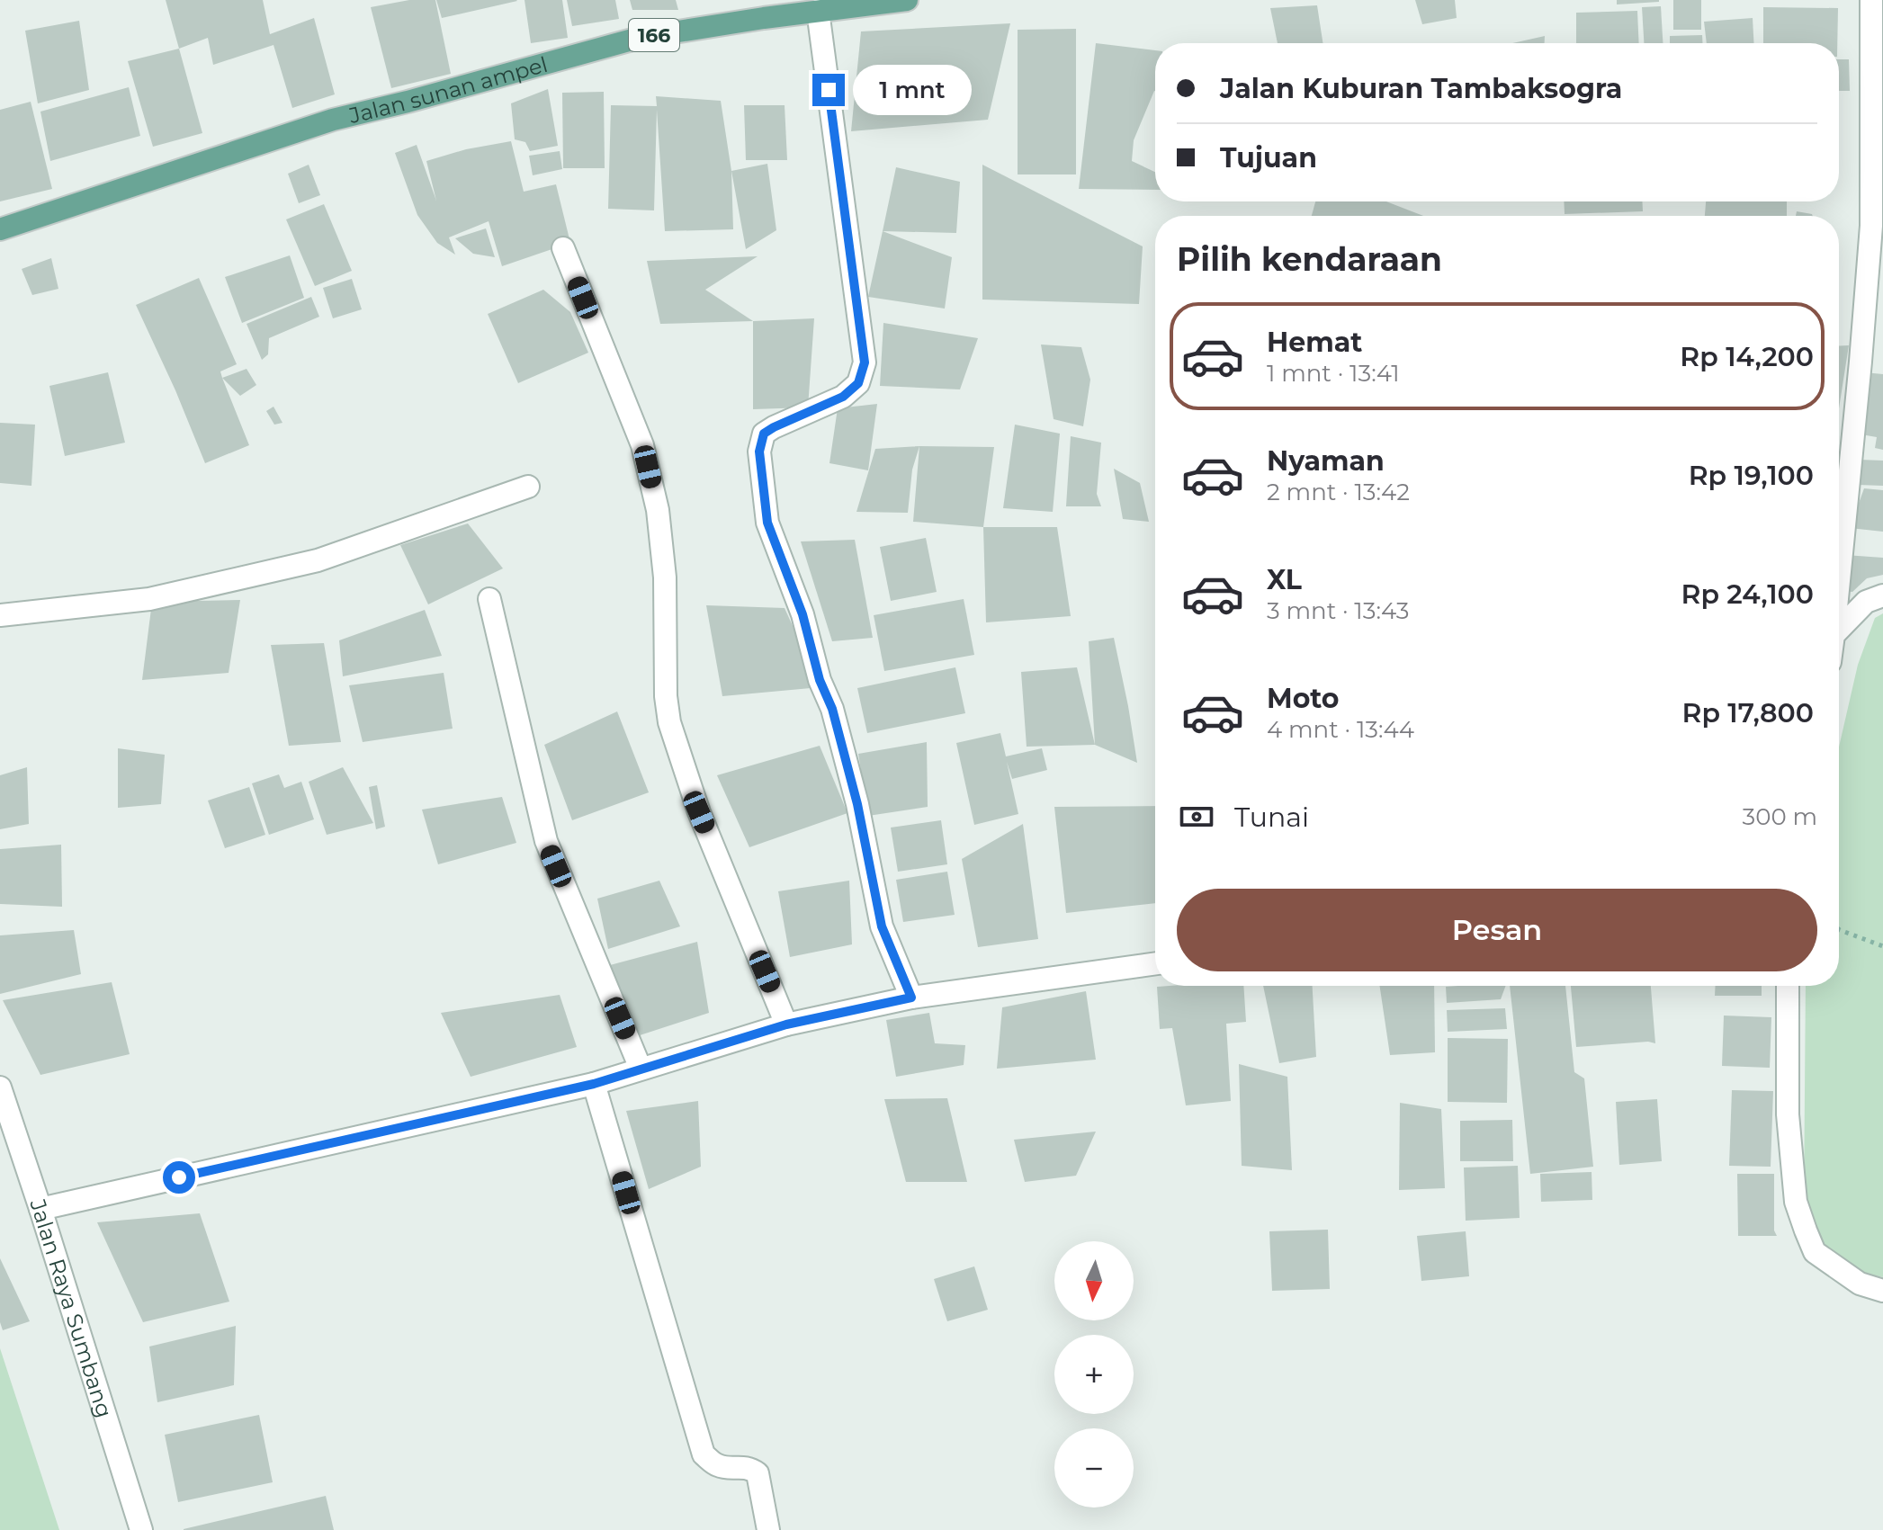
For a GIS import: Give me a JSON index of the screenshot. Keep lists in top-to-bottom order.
{
  "streets": {
    "main road": ["166", "Jalan sunan ampel"],
    "street": ["Jalan Raya Sumbang"]
  },
  "north": "bottom",
  "page": {
    "banner": ["Jalan Kuburan Tambaksogra", "Tujuan"],
    "bubble": "1 mnt",
    "heading": "Pilih kendaraan",
    "list": [
      {
        "name": "Hemat",
        "note": "1 mnt · 13:41",
        "value": "Rp 14,200"
      },
      {
        "name": "Nyaman",
        "note": "2 mnt · 13:42",
        "value": "Rp 19,100"
      },
      {
        "name": "XL",
        "note": "3 mnt · 13:43",
        "value": "Rp 24,100"
      },
      {
        "name": "Moto",
        "note": "4 mnt · 13:44",
        "value": "Rp 17,800"
      }
    ],
    "pay": ["Tunai", "300 m"],
    "buttons": "Pesan",
    "map_buttons": ["+", "−"]
  }
}
